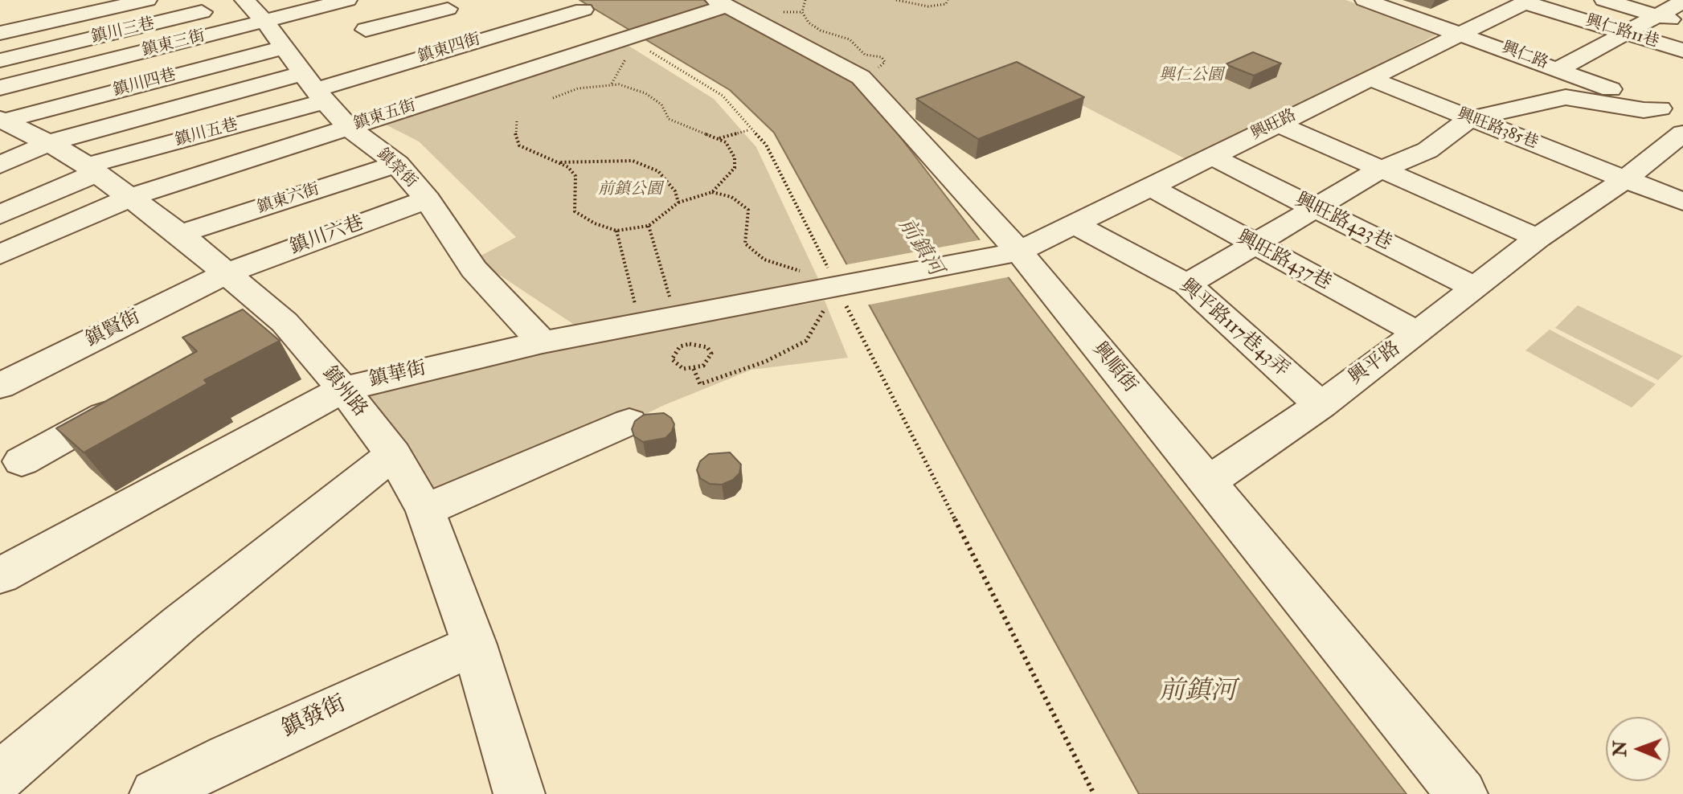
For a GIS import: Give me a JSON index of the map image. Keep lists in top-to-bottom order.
{
  "streets": {
    "street": [
      "鎮川三巷",
      "興仁路11巷",
      "鎮東三街",
      "鎮東四街",
      "興仁路",
      "鎮川四巷",
      "鎮東五街",
      "興旺路",
      "興旺路385巷",
      "鎮川五巷",
      "鎮榮街",
      "鎮東六街",
      "興旺路423巷",
      "鎮川六巷",
      "興旺路437巷",
      "興平路117巷43弄",
      "鎮賢街",
      "興平路",
      "興順街",
      "鎮華街",
      "鎮州路",
      "鎮發街"
    ]
  },
  "crossings": [
    ["鎮川三巷", "鎮榮街"],
    ["興仁路11巷", "興旺路"],
    ["鎮東三街", "鎮榮街"],
    ["鎮東四街", "鎮川五巷"],
    ["鎮東四街", "鎮榮街"],
    ["鎮東四街", "鎮州路"],
    ["興仁路", "興旺路"],
    ["鎮川四巷", "鎮榮街"],
    ["鎮川四巷", "鎮州路"],
    ["鎮東五街", "鎮榮街"],
    ["鎮東五街", "興順街"],
    ["鎮東五街", "鎮州路"],
    ["興旺路", "興旺路385巷"],
    ["興旺路", "興旺路423巷"],
    ["興旺路", "興旺路437巷"],
    ["興旺路", "興平路117巷43弄"],
    ["興旺路", "興順街"],
    ["興旺路", "鎮華街"],
    ["興旺路385巷", "興平路"],
    ["鎮川五巷", "鎮榮街"],
    ["鎮川五巷", "鎮州路"],
    ["鎮榮街", "鎮東六街"],
    ["鎮榮街", "鎮川六巷"],
    ["鎮榮街", "鎮華街"],
    ["鎮東六街", "鎮州路"],
    ["興旺路423巷", "興平路"],
    ["鎮川六巷", "鎮賢街"],
    ["鎮川六巷", "鎮州路"],
    ["興旺路437巷", "興平路"],
    ["興平路117巷43弄", "興平路"],
    ["鎮賢街", "鎮州路"],
    ["興平路", "興順街"],
    ["鎮華街", "鎮州路"],
    ["鎮州路", "鎮發街"]
  ],
  "water": ["前鎮河"],
  "parks": ["興仁公園", "前鎮公園"],
  "north": "left"
}
